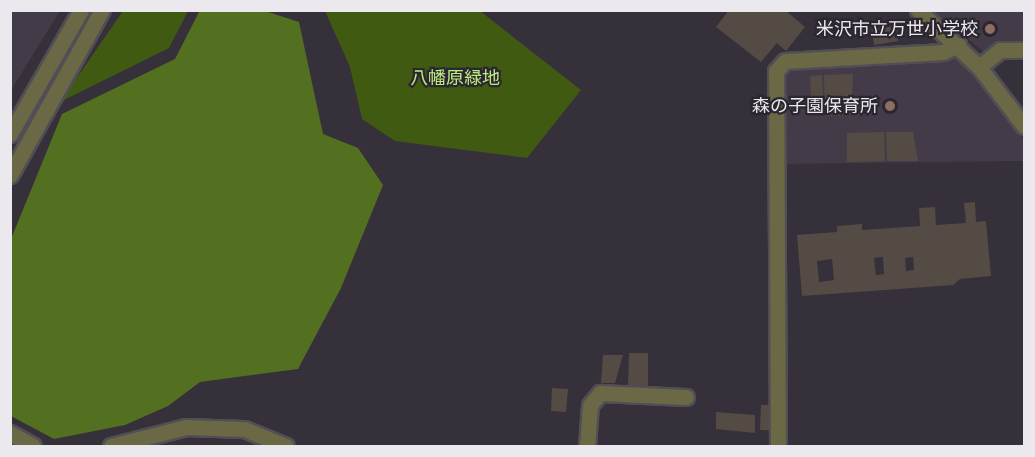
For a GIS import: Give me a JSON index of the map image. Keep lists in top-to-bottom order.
{
  "parks": ["八幡原緑地"],
  "places": ["米沢市立万世小学校", "森の子園保育所"]
}
